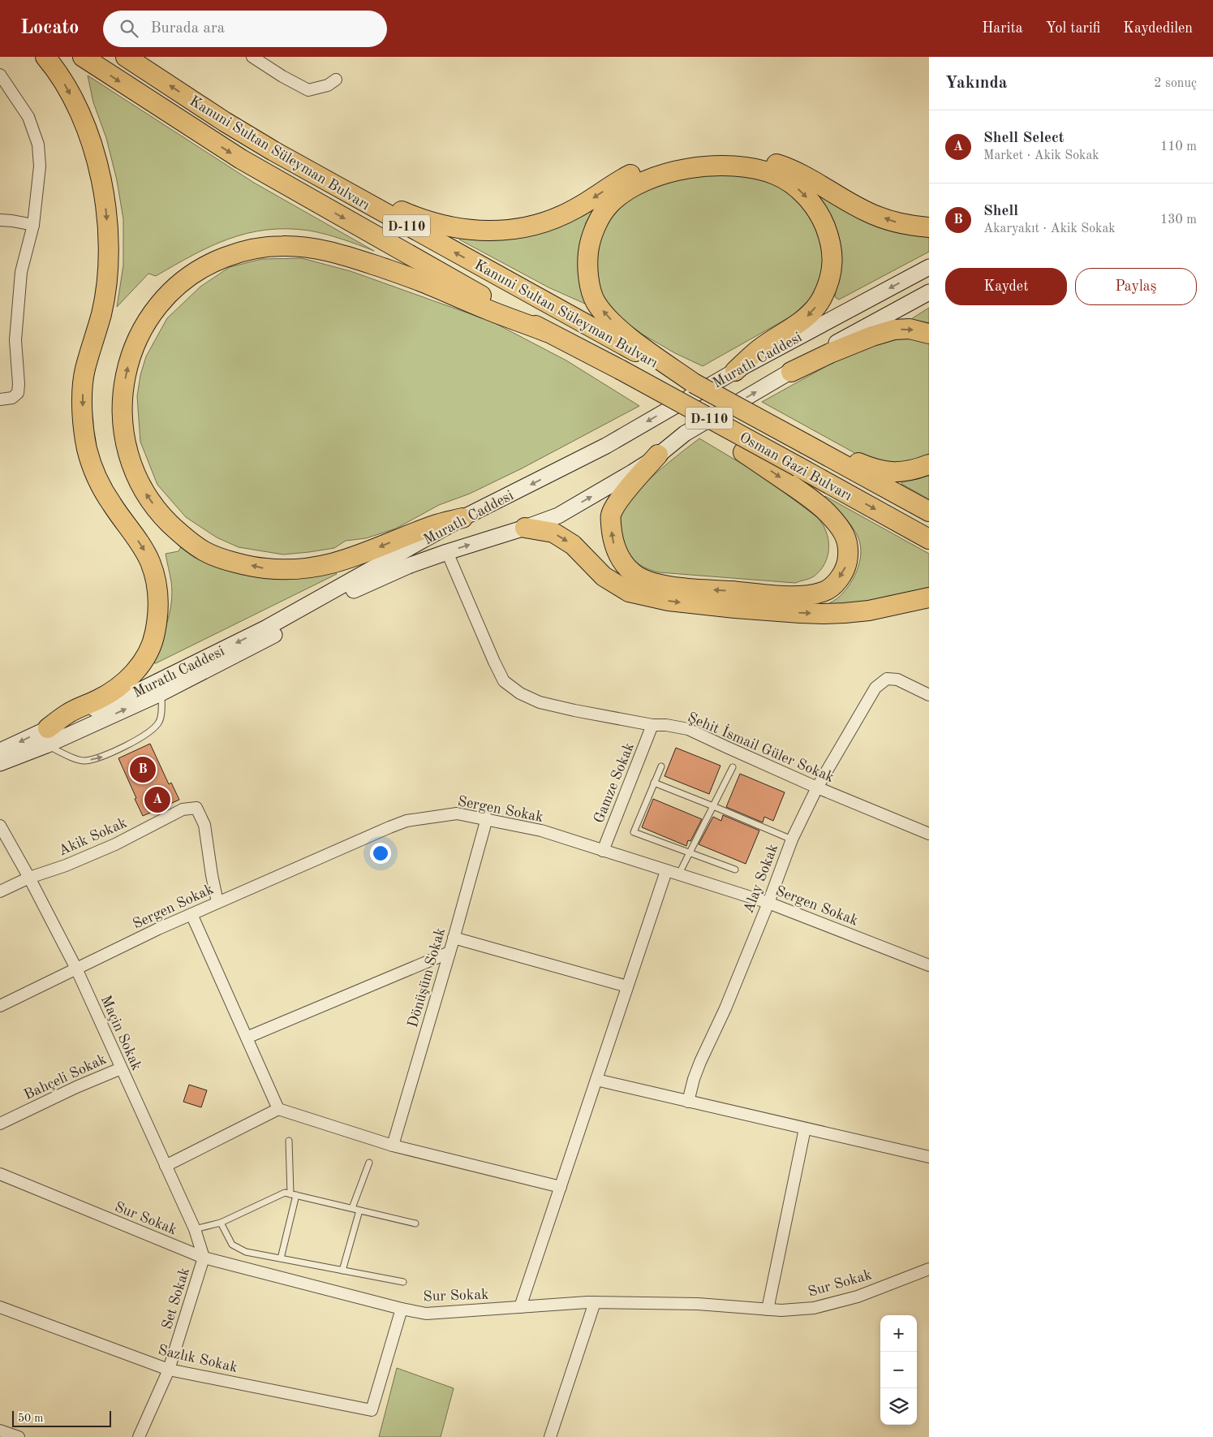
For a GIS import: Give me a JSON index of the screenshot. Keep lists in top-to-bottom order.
{
  "streets": {
    "highway": ["Kanuni Sultan Süleyman Bulvarı", "D-110", "Osman Gazi Bulvarı"],
    "main road": ["Muratlı Caddesi"],
    "street": [
      "Şehit İsmail Güler Sokak",
      "Gamze Sokak",
      "Sergen Sokak",
      "Akik Sokak",
      "Alay Sokak",
      "Dönüşüm Sokak",
      "Maçin Sokak",
      "Bahçeli Sokak",
      "Sur Sokak",
      "Set Sokak",
      "Sazlık Sokak"
    ]
  },
  "crossings": [
    ["Kanuni Sultan Süleyman Bulvarı", "Osman Gazi Bulvarı"],
    ["Muratlı Caddesi", "Şehit İsmail Güler Sokak"],
    ["Şehit İsmail Güler Sokak", "Gamze Sokak"],
    ["Şehit İsmail Güler Sokak", "Alay Sokak"],
    ["Gamze Sokak", "Sergen Sokak"],
    ["Sergen Sokak", "Akik Sokak"],
    ["Sergen Sokak", "Alay Sokak"],
    ["Sergen Sokak", "Dönüşüm Sokak"],
    ["Sergen Sokak", "Maçin Sokak"],
    ["Akik Sokak", "Maçin Sokak"],
    ["Maçin Sokak", "Bahçeli Sokak"],
    ["Maçin Sokak", "Sur Sokak"],
    ["Maçin Sokak", "Set Sokak"],
    ["Sur Sokak", "Set Sokak"],
    ["Sur Sokak", "Sazlık Sokak"],
    ["Set Sokak", "Sazlık Sokak"]
  ],
  "scale_bar": "50 m",
  "page": {
    "header": "Locato",
    "search": "Burada ara",
    "nav": ["Harita", "Yol tarifi", "Kaydedilen"],
    "heading": ["Yakında", "2 sonuç"],
    "list": [
      {
        "mark": "A",
        "name": "Shell Select",
        "note": "Market · Akik Sokak",
        "value": "110 m"
      },
      {
        "mark": "B",
        "name": "Shell",
        "note": "Akaryakıt · Akik Sokak",
        "value": "130 m"
      }
    ],
    "buttons": ["Kaydet", "Paylaş"],
    "pins": ["B", "A"],
    "map_buttons": ["+", "−"],
    "scale": "50 m"
  }
}
